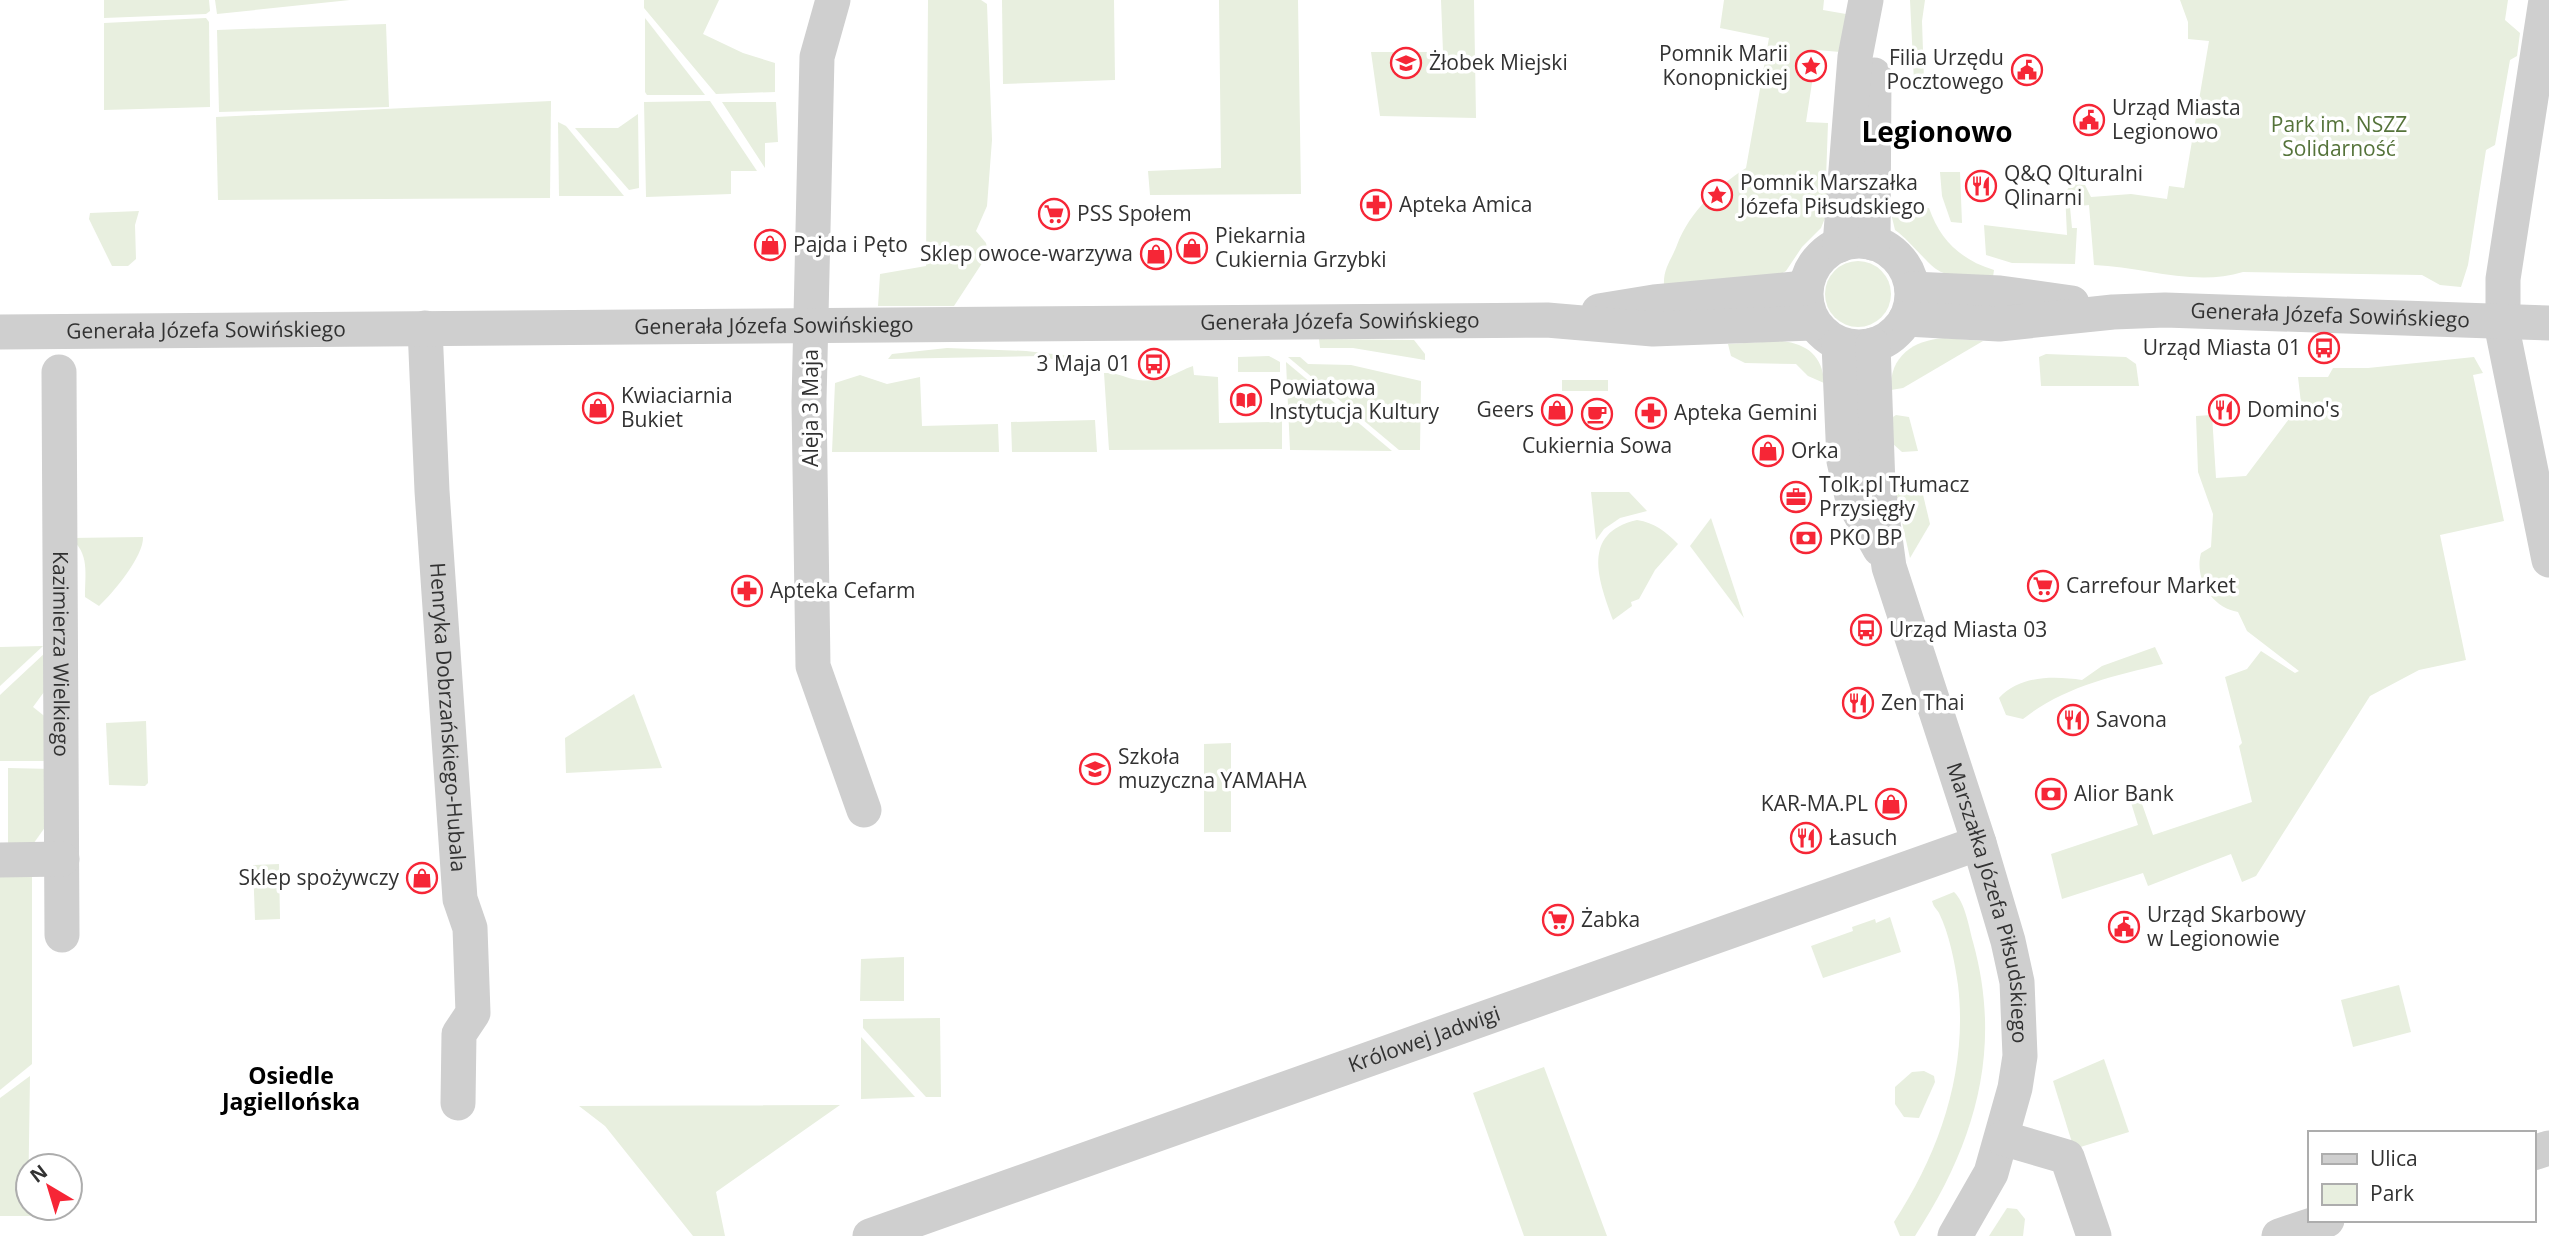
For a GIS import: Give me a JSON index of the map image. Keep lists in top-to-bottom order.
{
  "streets": {
    "street": [
      "Generała Józefa Sowińskiego",
      "Aleja 3 Maja",
      "Kazimierza Wielkiego",
      "Henryka Dobrzańskiego-Hubala",
      "Marszałka Józefa Piłsudskiego",
      "Królowej Jadwigi"
    ]
  },
  "crossings": [
    ["Generała Józefa Sowińskiego", "Aleja 3 Maja"],
    ["Generała Józefa Sowińskiego", "Henryka Dobrzańskiego-Hubala"],
    ["Generała Józefa Sowińskiego", "Marszałka Józefa Piłsudskiego"],
    ["Marszałka Józefa Piłsudskiego", "Królowej Jadwigi"]
  ],
  "districts": ["Legionowo", "Osiedle Jagiellońska"],
  "parks": ["Park im. NSZZ Solidarność"],
  "places": {
    "school or university": ["Żłobek Miejski", "Szkoła muzyczna YAMAHA"],
    "place": ["Pomnik Marii Konopnickiej", "Pomnik Marszałka Józefa Piłsudskiego"],
    "public building": ["Filia Urzędu Pocztowego", "Urząd Miasta Legionowo", "Urząd Skarbowy w Legionowie"],
    "restaurant": [
      "Q&Q Qlturalni Qlinarni",
      "Domino's",
      "Zen Thai",
      "Savona",
      "Łasuch"
    ],
    "pharmacy": ["Apteka Amica", "Apteka Gemini", "Apteka Cefarm"],
    "supermarket": ["PSS Społem", "Carrefour Market", "Żabka"],
    "shop": [
      "Pajda i Pęto",
      "Piekarnia Cukiernia Grzybki",
      "Sklep owoce-warzywa",
      "Kwiaciarnia Bukiet",
      "Geers",
      "Orka",
      "KAR-MA.PL",
      "Sklep spożywczy"
    ],
    "bus stop": ["Urząd Miasta 01", "3 Maja 01", "Urząd Miasta 03"],
    "library": ["Powiatowa Instytucja Kultury"],
    "cafe": ["Cukiernia Sowa"],
    "office": ["Tolk.pl Tłumacz Przysięgły"],
    "bank": ["PKO BP", "Alior Bank"]
  },
  "legend": ["Ulica", "Park"],
  "north": "top left"
}
